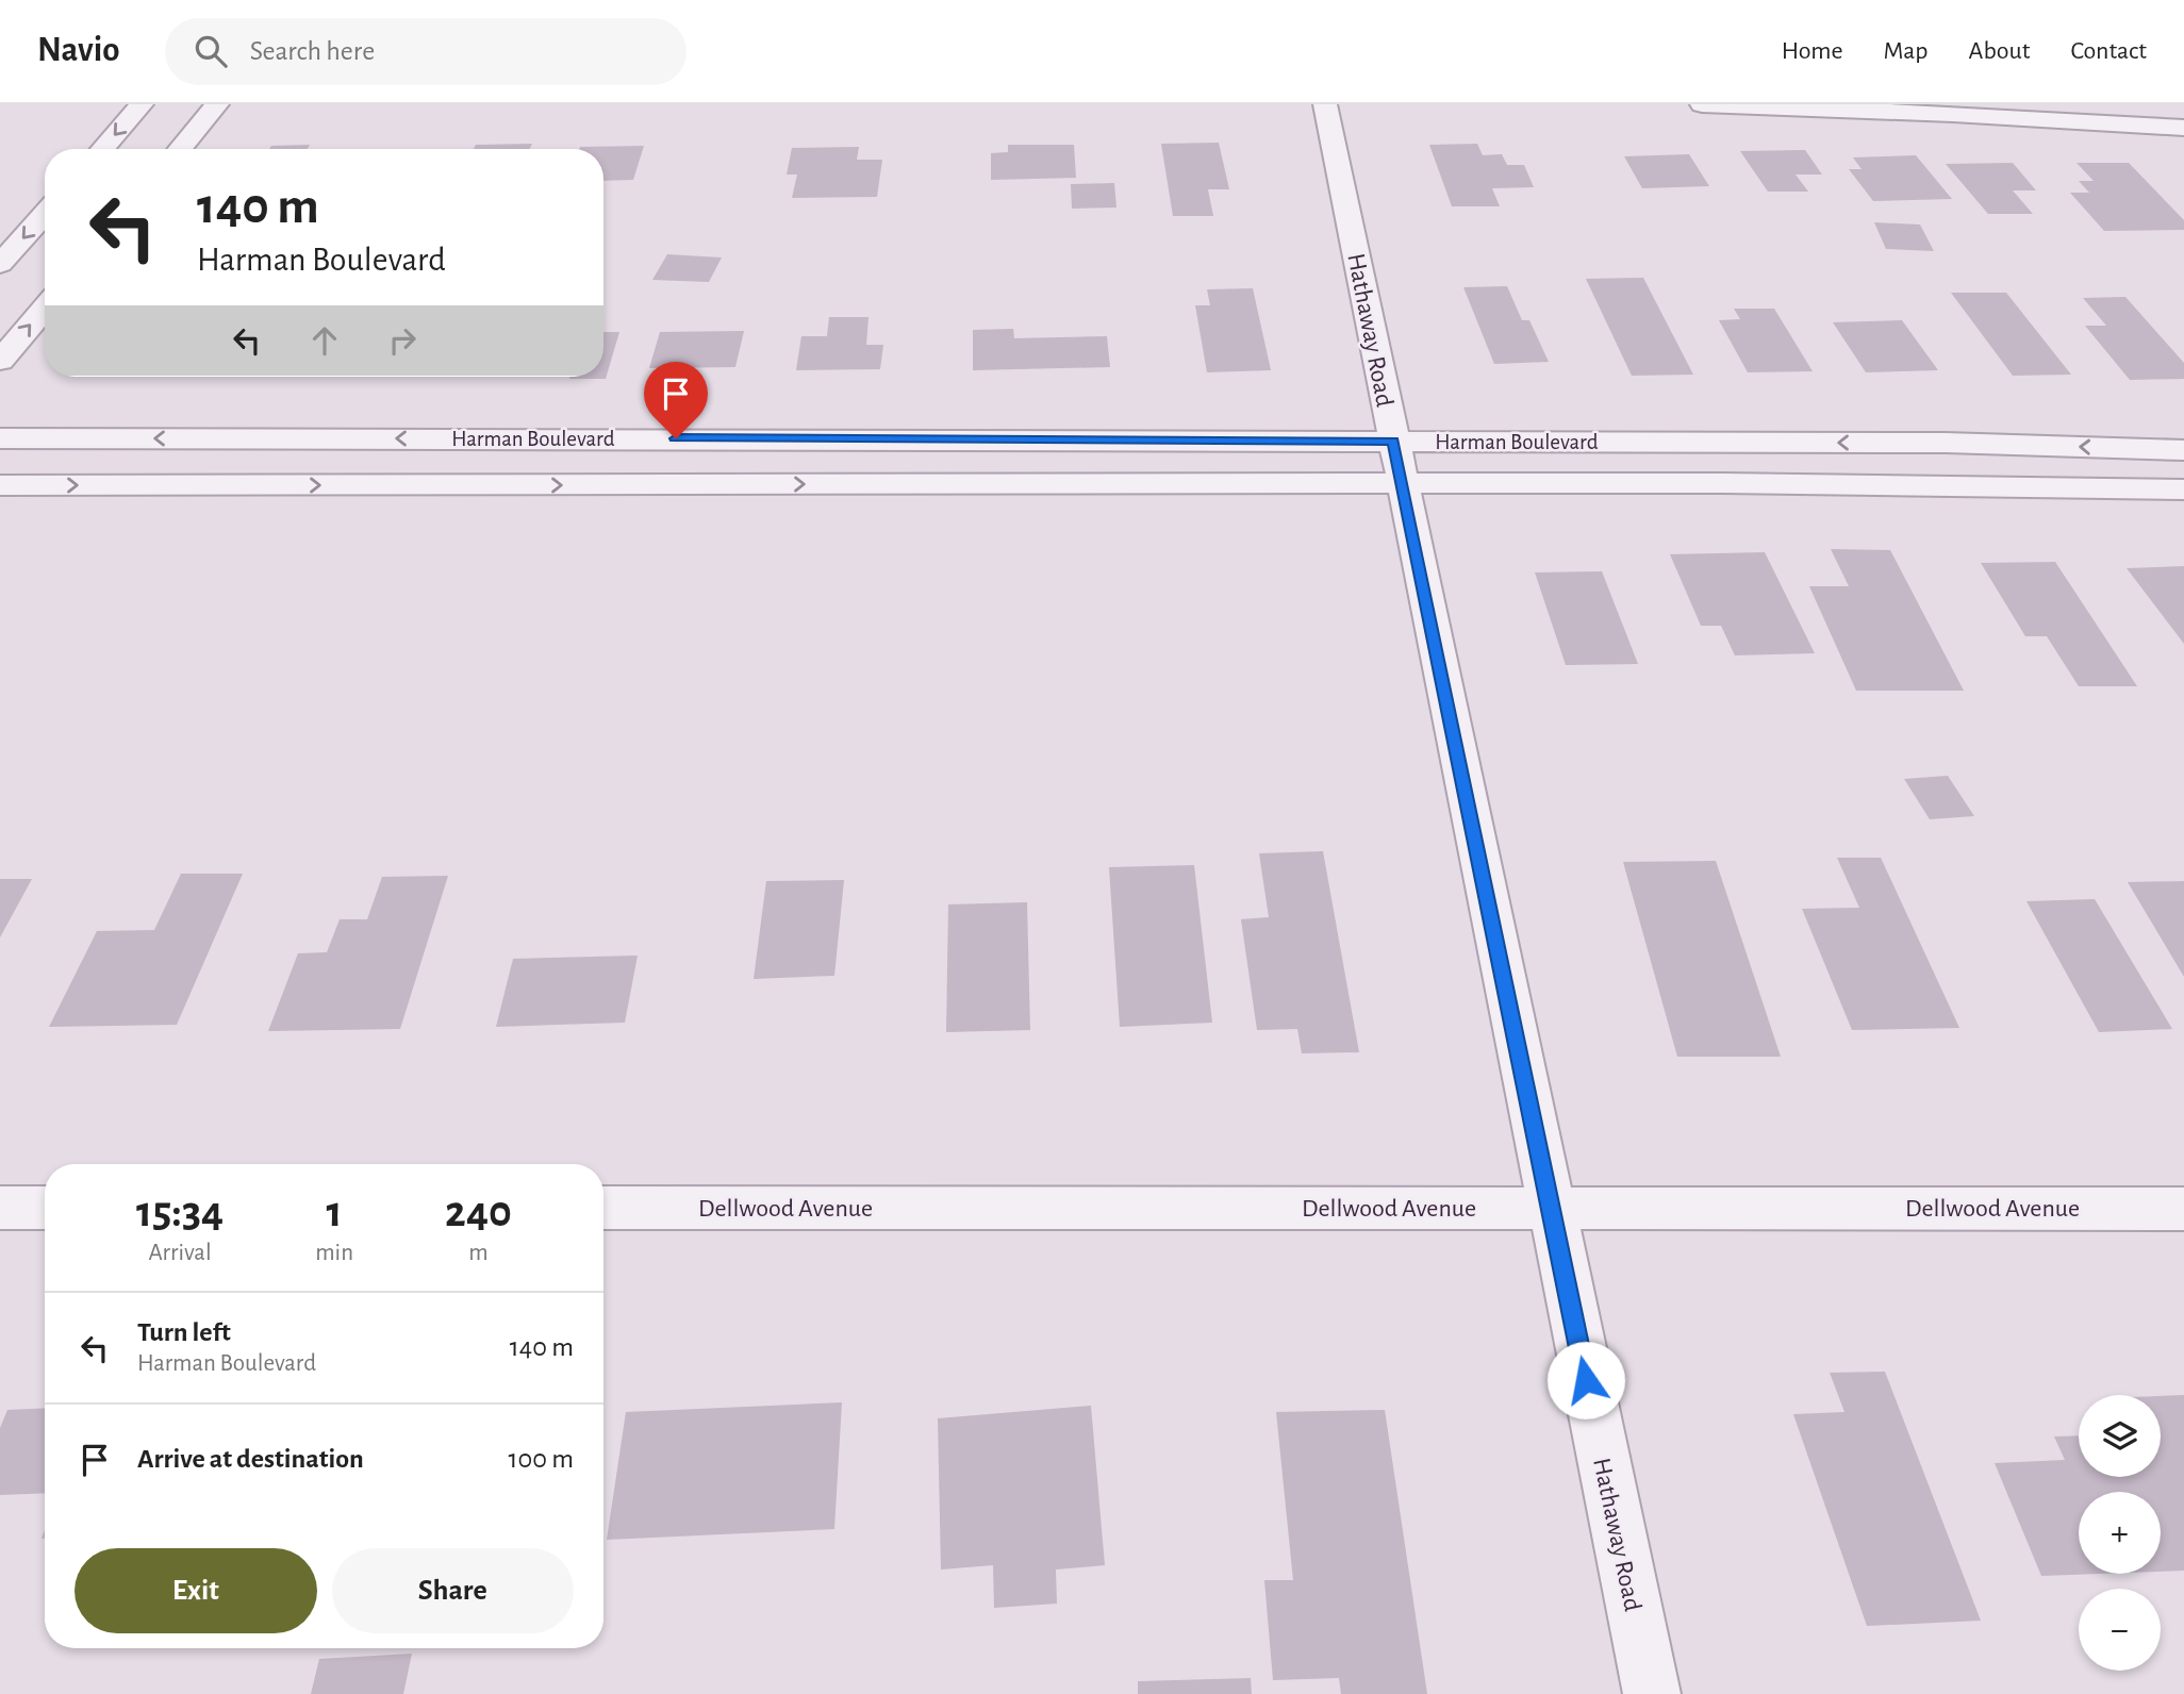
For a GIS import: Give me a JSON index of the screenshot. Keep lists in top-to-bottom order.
{
  "streets": {
    "street": ["Hathaway Road", "Harman Boulevard", "Dellwood Avenue"]
  },
  "crossings": [
    ["Hathaway Road", "Harman Boulevard"],
    ["Hathaway Road", "Dellwood Avenue"]
  ],
  "page": {
    "header": "Navio",
    "search": "Search here",
    "nav": [
      "Home",
      "Map",
      "About",
      "Contact"
    ],
    "turn": ["140 m", "Harman Boulevard"],
    "eta": [
      "15:34",
      "Arrival",
      "1",
      "min",
      "240",
      "m"
    ],
    "list": [
      {
        "name": "Turn left",
        "note": "Harman Boulevard",
        "value": "140 m"
      },
      {
        "name": "Arrive at destination",
        "value": "100 m"
      }
    ],
    "map_buttons": ["+", "−"],
    "buttons": ["Exit", "Share"]
  }
}
